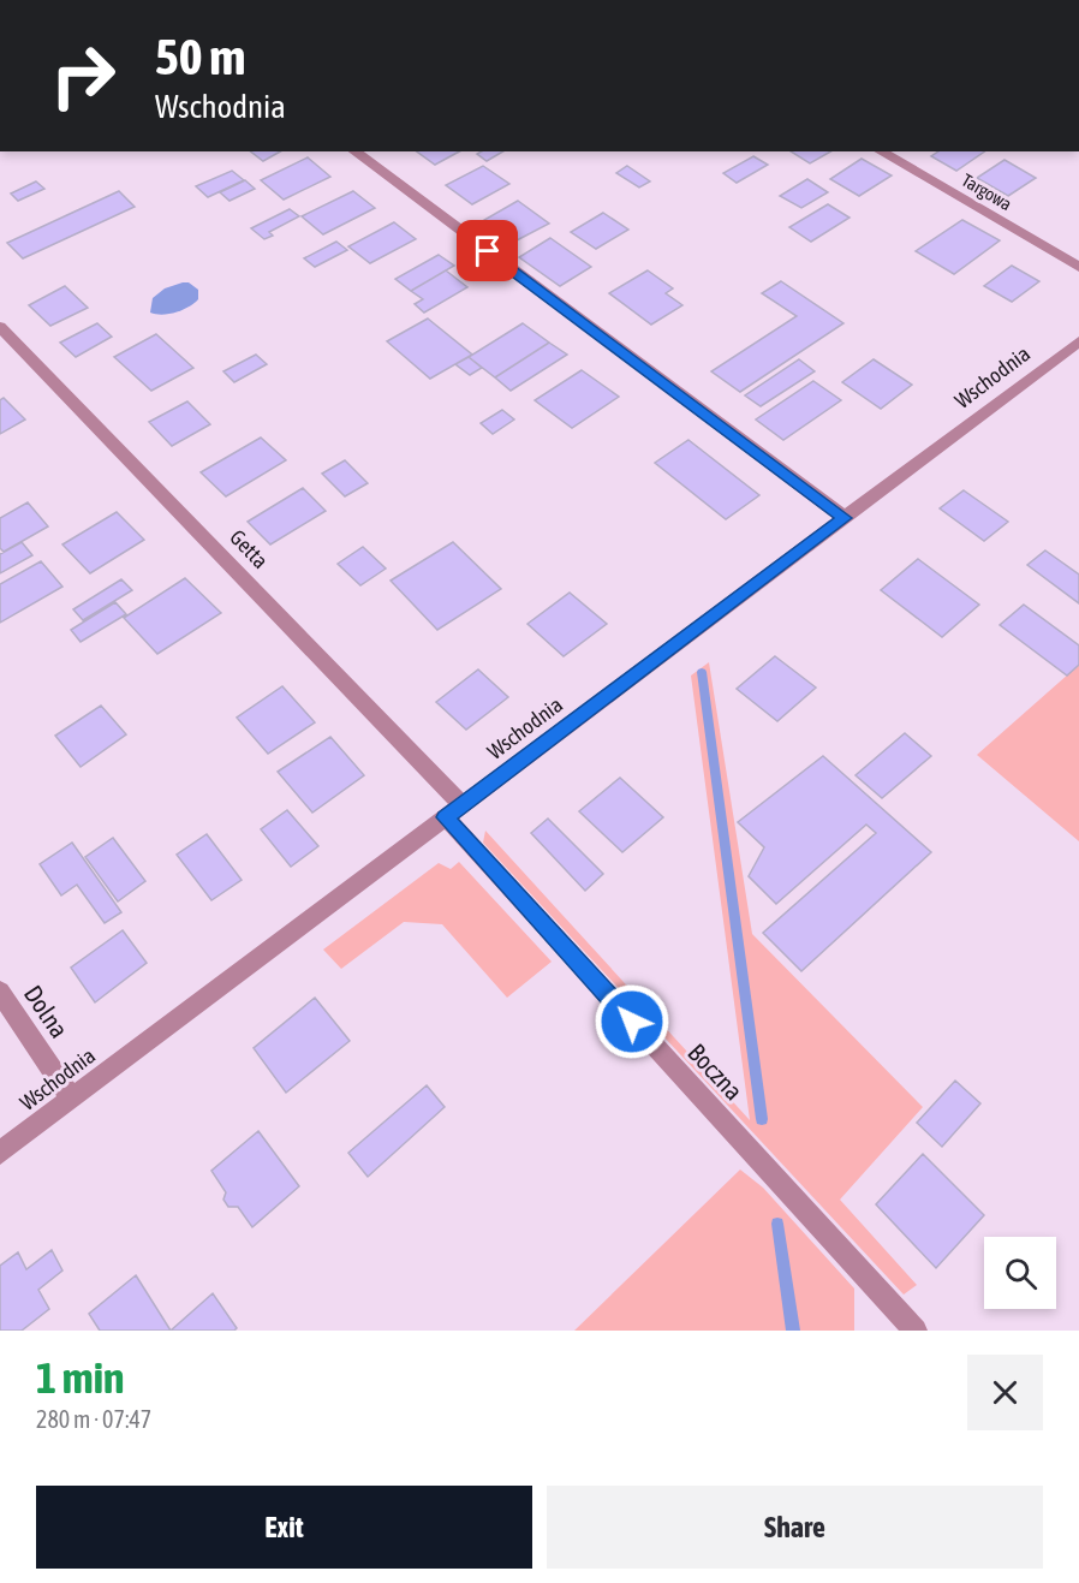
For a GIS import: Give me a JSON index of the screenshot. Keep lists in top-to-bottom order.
{
  "streets": {
    "street": [
      "Targowa",
      "Wschodnia",
      "Getta",
      "Dolna",
      "Boczna"
    ]
  },
  "crossings": [
    ["Wschodnia", "Getta"],
    ["Wschodnia", "Dolna"],
    ["Wschodnia", "Boczna"],
    ["Getta", "Boczna"]
  ],
  "page": {
    "turn": ["50 m", "Wschodnia"],
    "heading": ["1 min", "280 m · 07:47"],
    "buttons": ["Exit", "Share"]
  }
}
